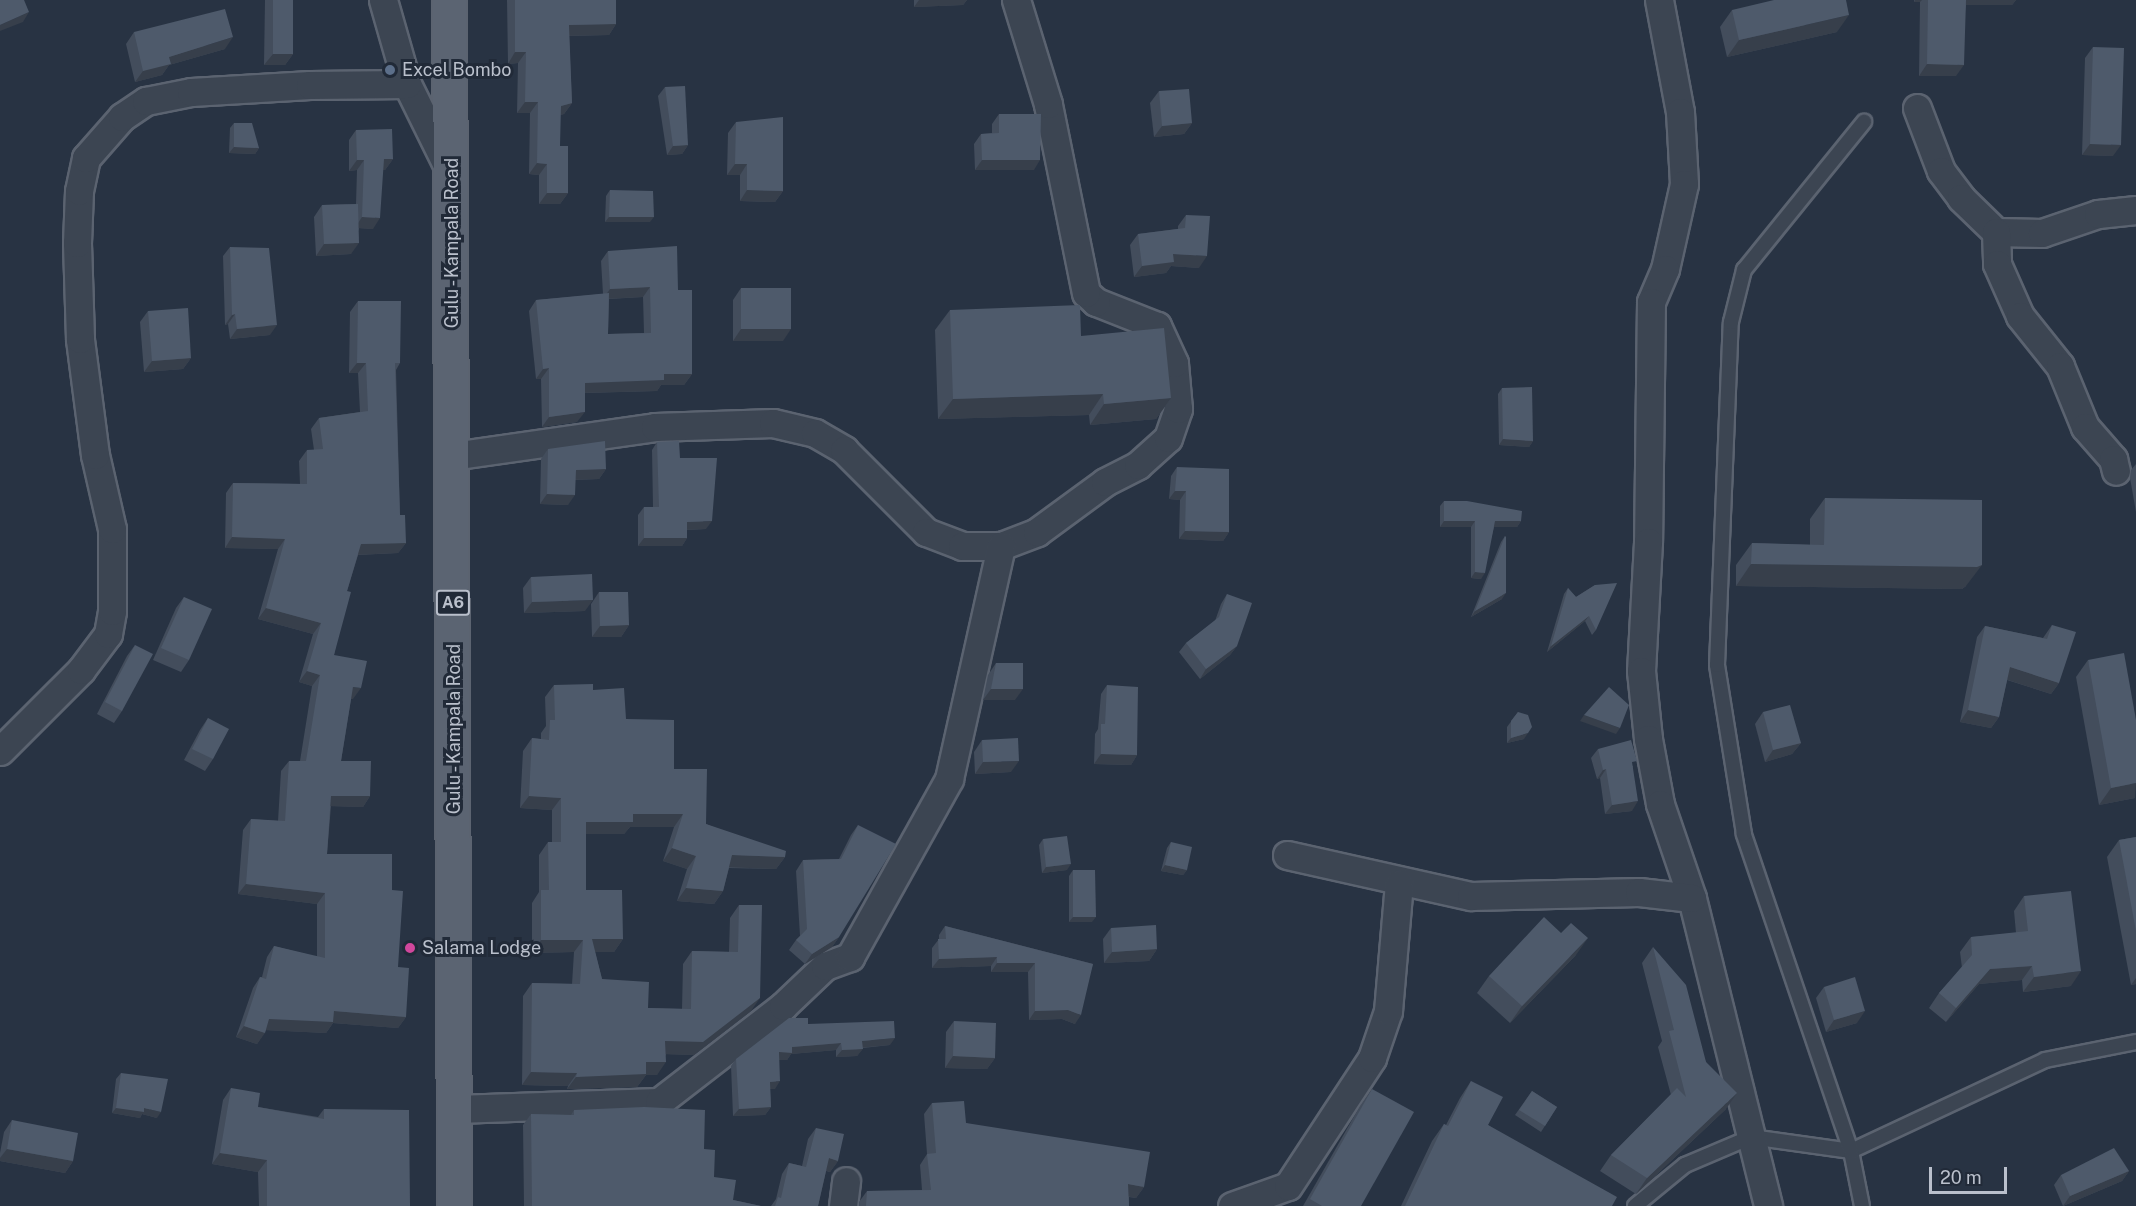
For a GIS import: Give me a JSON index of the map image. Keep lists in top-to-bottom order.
{
  "streets": {
    "main road": ["Gulu - Kampala Road", "A6"]
  },
  "places": ["Excel Bombo", "Salama Lodge"],
  "scale_bar": "20 m"
}
